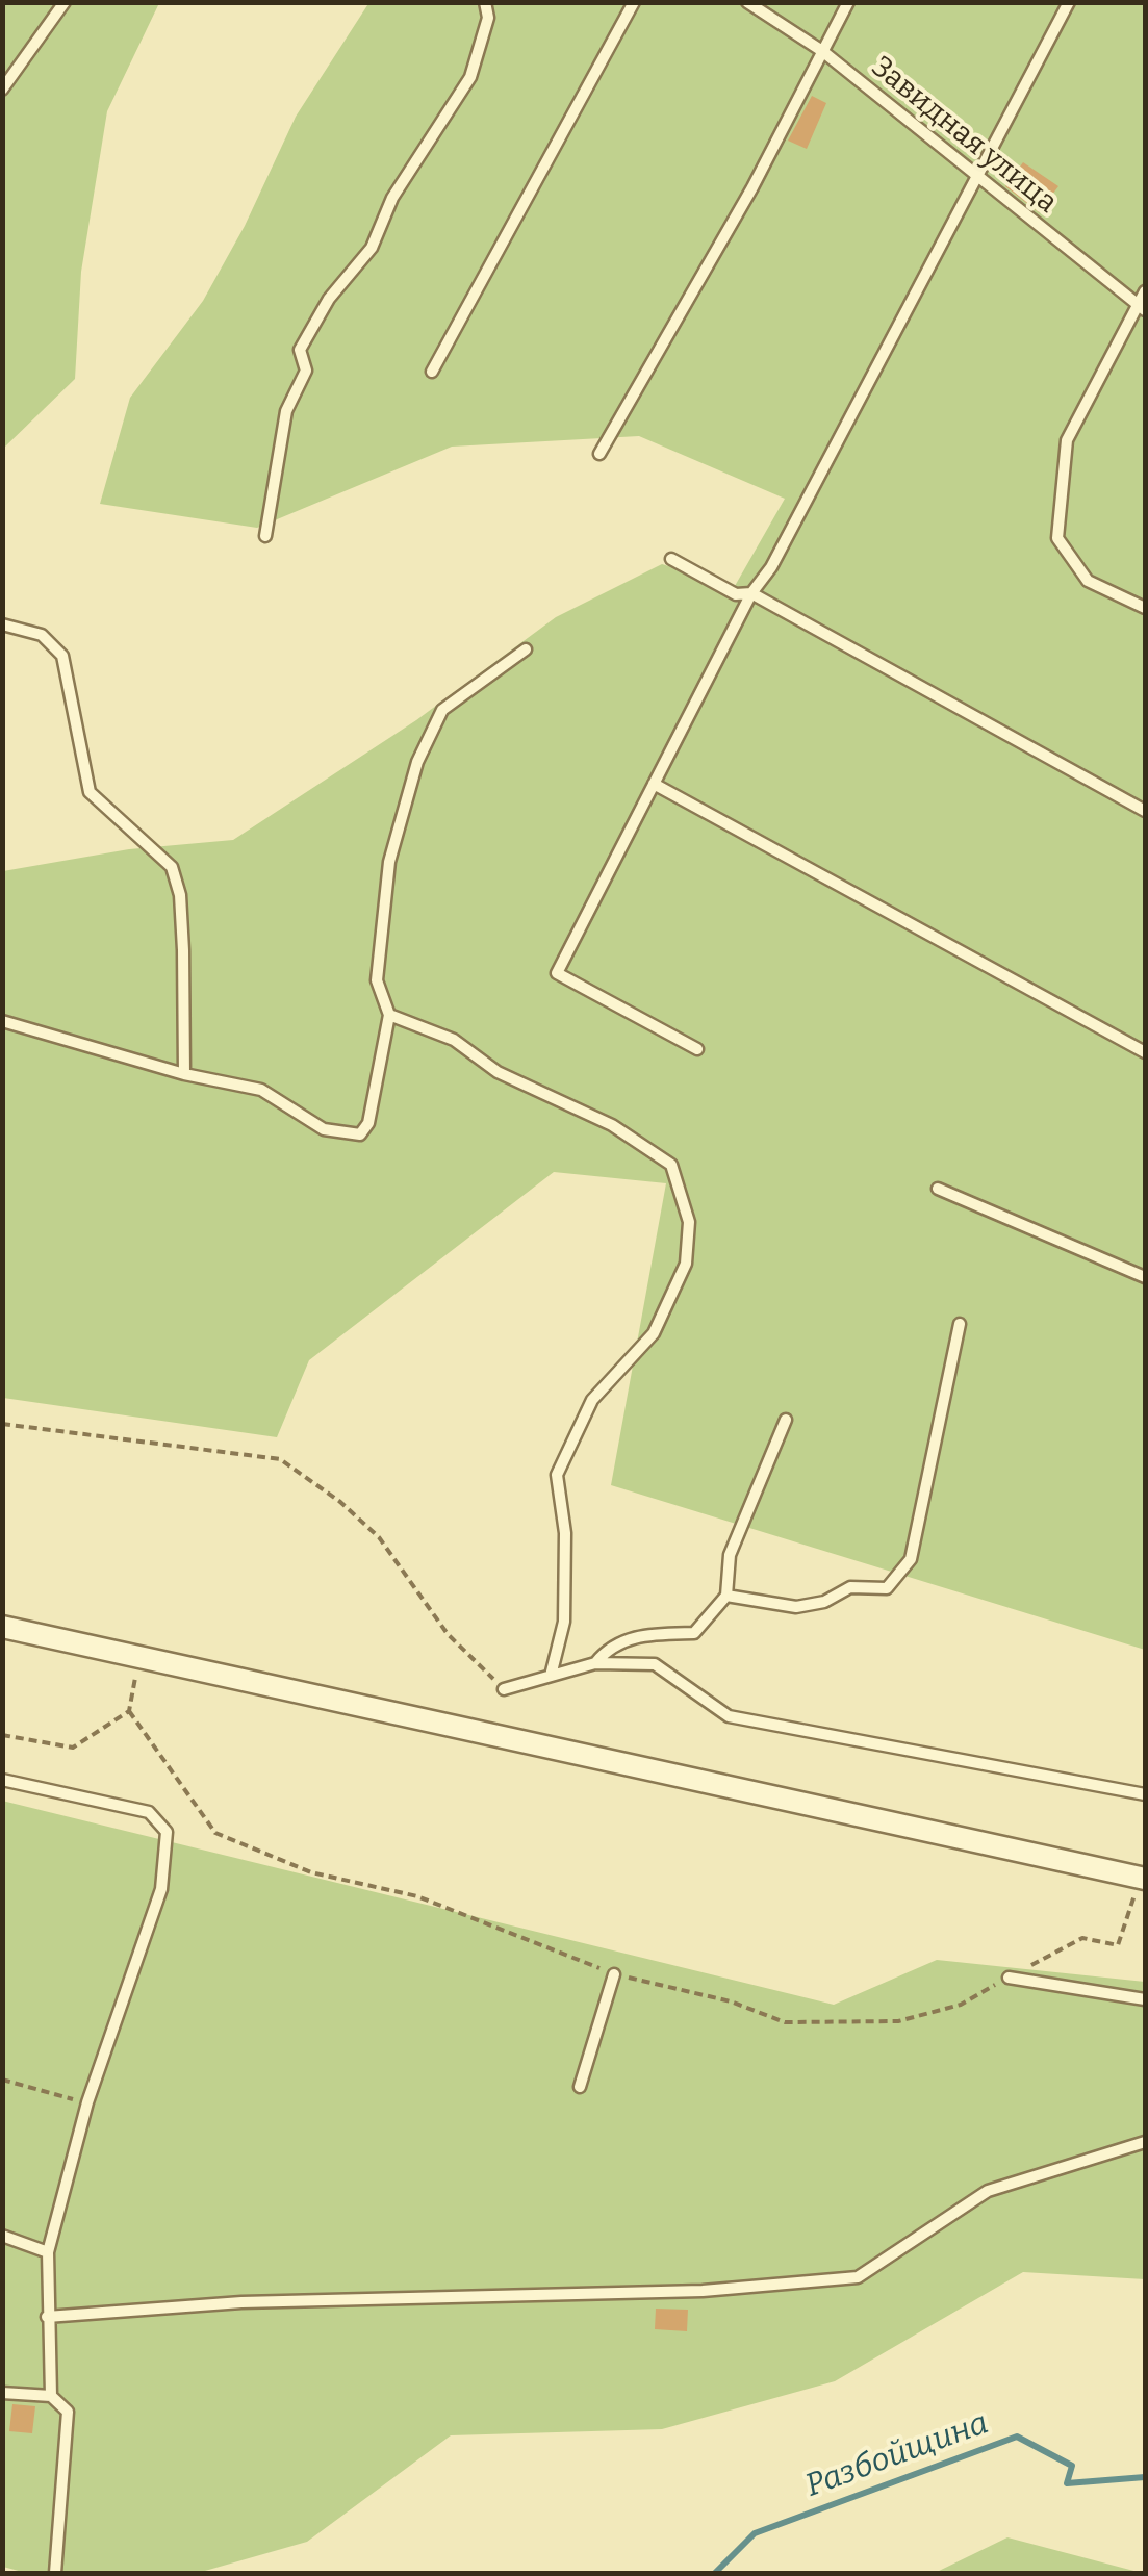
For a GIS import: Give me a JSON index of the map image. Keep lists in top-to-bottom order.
{
  "streets": {
    "lane": ["Завидная улица"]
  },
  "water": ["Разбойщина"]
}
